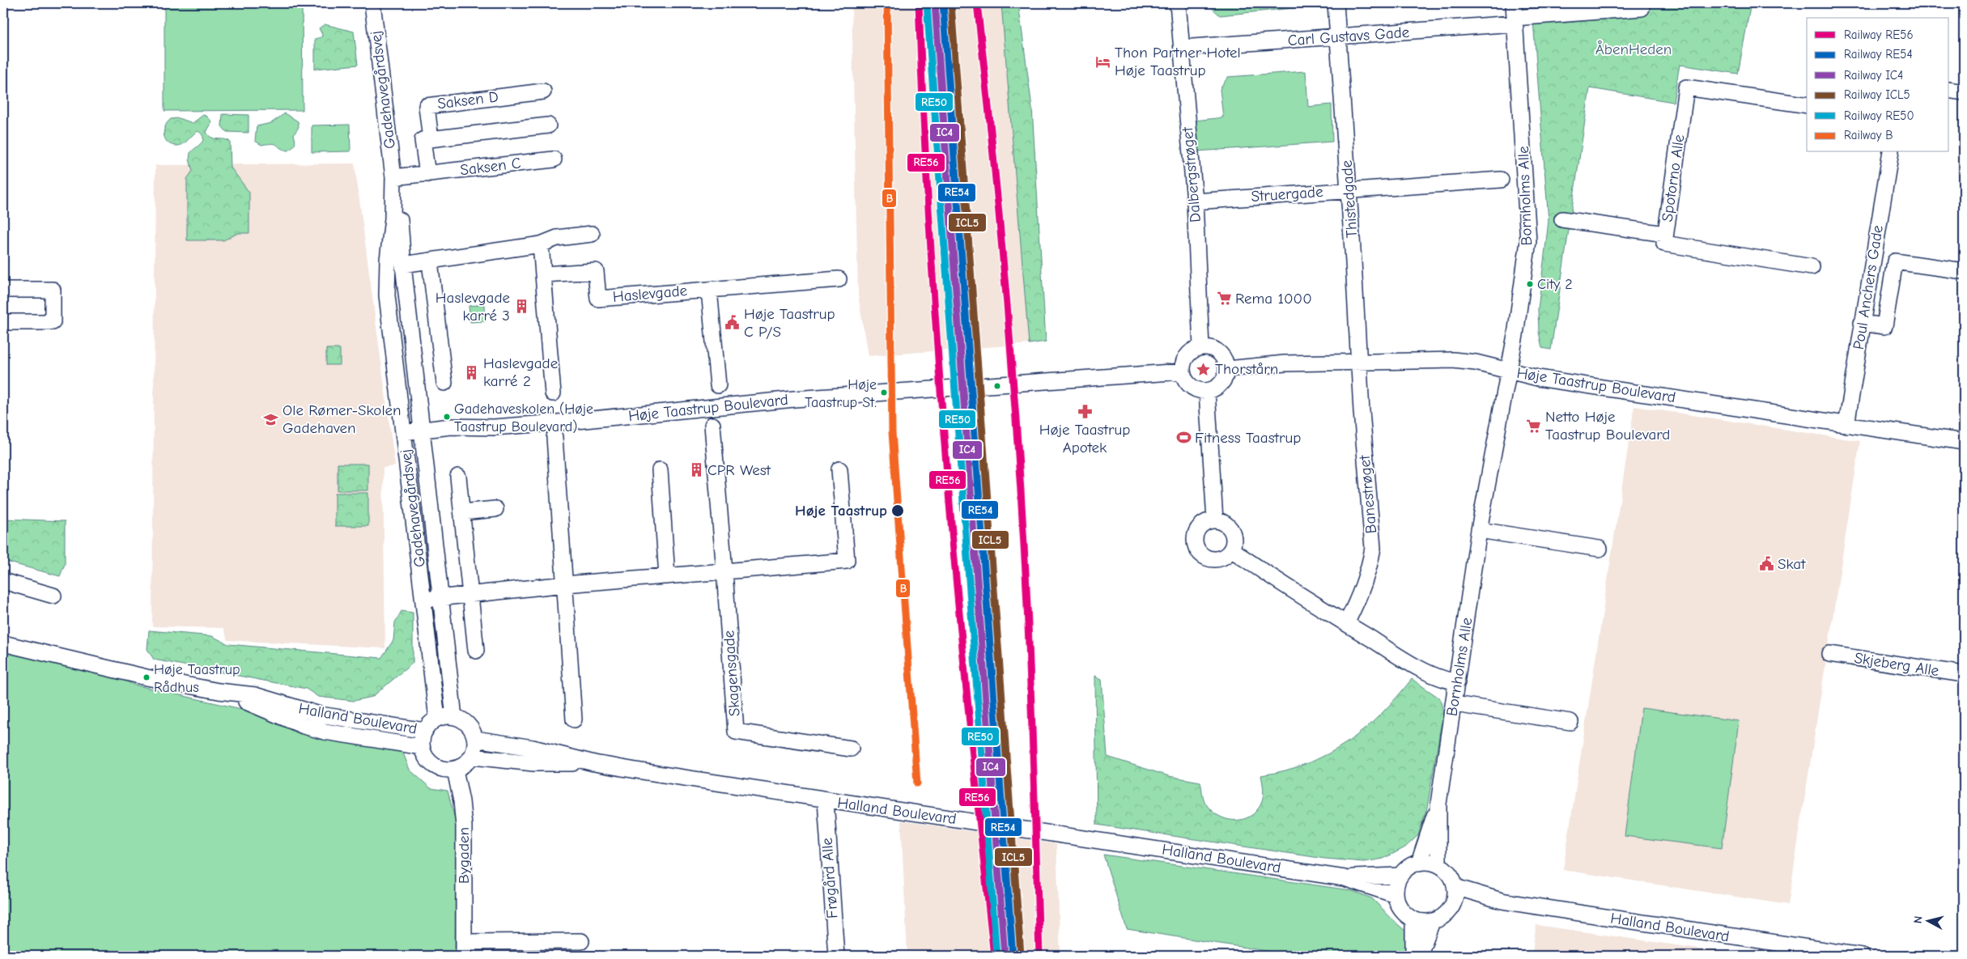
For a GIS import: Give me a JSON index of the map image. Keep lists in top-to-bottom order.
{
  "streets": {
    "street": [
      "Carl Gustavs Gade",
      "Gadehavegårdsvej",
      "Saksen D",
      "Saksen C",
      "Dalbergstrøget",
      "Spotorno Alle",
      "Struergade",
      "Bornholms Alle",
      "Thistedgade",
      "Poul Anchers Gade",
      "Haslevgade",
      "Høje Taastrup Boulevard",
      "Banestrøget",
      "Skjeberg Alle",
      "Skagensgade",
      "Halland Boulevard",
      "Bygaden",
      "Frøgård Alle"
    ]
  },
  "crossings": [
    ["Carl Gustavs Gade", "Dalbergstrøget"],
    ["Carl Gustavs Gade", "Bornholms Alle"],
    ["Carl Gustavs Gade", "Thistedgade"],
    ["Gadehavegårdsvej", "Saksen C"],
    ["Gadehavegårdsvej", "Høje Taastrup Boulevard"],
    ["Gadehavegårdsvej", "Halland Boulevard"],
    ["Gadehavegårdsvej", "Bygaden"],
    ["Dalbergstrøget", "Struergade"],
    ["Dalbergstrøget", "Høje Taastrup Boulevard"],
    ["Struergade", "Thistedgade"],
    ["Bornholms Alle", "Høje Taastrup Boulevard"],
    ["Bornholms Alle", "Halland Boulevard"],
    ["Thistedgade", "Høje Taastrup Boulevard"],
    ["Thistedgade", "Banestrøget"],
    ["Poul Anchers Gade", "Høje Taastrup Boulevard"],
    ["Høje Taastrup Boulevard", "Banestrøget"],
    ["Halland Boulevard", "Bygaden"],
    ["Halland Boulevard", "Frøgård Alle"]
  ],
  "parks": ["ÅbenHeden"],
  "places": {
    "hotel": ["Thon Partner Hotel Høje Taastrup"],
    "other": [
      "City 2",
      "Høje Taastrup St.",
      "Gadehaveskolen (Høje Taastrup Boulevard)",
      "Høje Taastrup",
      "Høje Taastrup Rådhus"
    ],
    "supermarket": ["Rema 1000", "Netto Høje Taastrup Boulevard"],
    "building": ["Haslevgade karré 3", "Haslevgade karré 2", "CPR West"],
    "public building": ["Høje Taastrup C P/S", "Skat"],
    "place": ["Thorstårn"],
    "pharmacy": ["Høje Taastrup Apotek"],
    "school or university": ["Ole Rømer-Skolen Gadehaven"],
    "sports": ["Fitness Taastrup"]
  },
  "lines": [
    "rail line RE56",
    "rail line RE54",
    "rail line ICL5",
    "rail line B",
    "rail line IC4",
    "rail line RE50"
  ],
  "legend": [
    "Railway RE56",
    "Railway RE54",
    "Railway IC4",
    "Railway ICL5",
    "Railway RE50",
    "Railway B"
  ],
  "north": "left"
}
